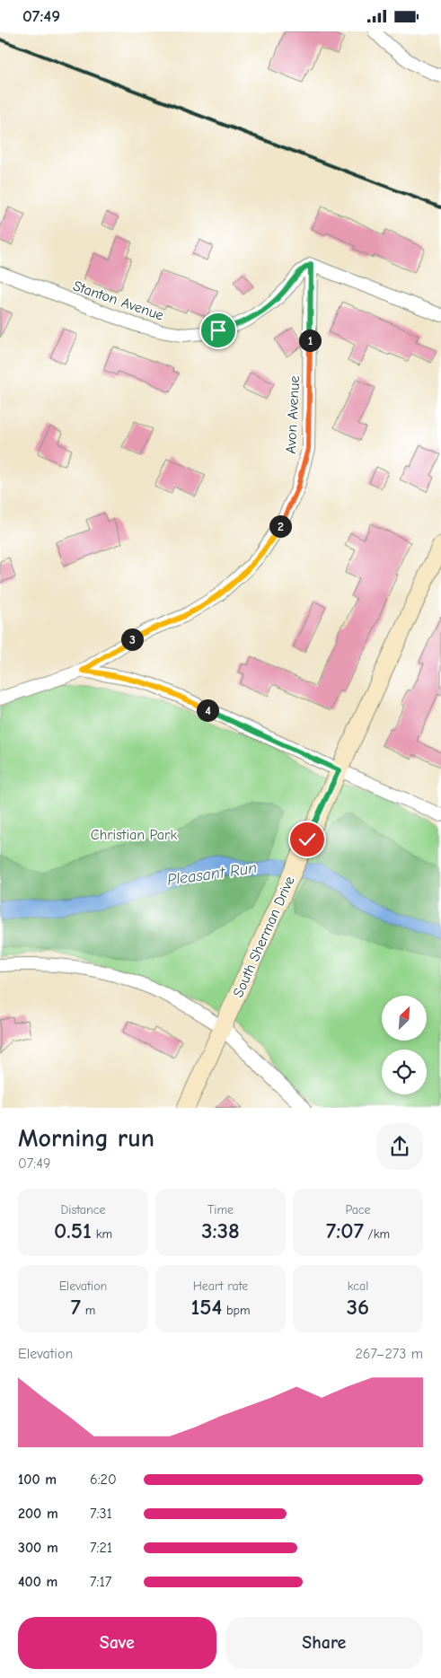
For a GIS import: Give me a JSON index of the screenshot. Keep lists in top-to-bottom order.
{
  "streets": {
    "main road": ["South Sherman Drive"],
    "street": ["Stanton Avenue", "Avon Avenue"]
  },
  "crossings": [
    ["Stanton Avenue", "Avon Avenue"]
  ],
  "water": ["Pleasant Run"],
  "parks": ["Christian Park"],
  "north": "top right",
  "page": {
    "status": "07:49",
    "pins": [
      "1",
      "2",
      "3",
      "4"
    ],
    "heading": ["Morning run", "07:49"],
    "stats": [
      ["Distance", "0.51 km"],
      ["Time", "3:38"],
      ["Pace", "7:07 /km"],
      ["Elevation", "7 m"],
      ["Heart rate", "154 bpm"],
      ["kcal", "36"]
    ],
    "chart": ["Elevation", "267–273 m"],
    "list": [
      {
        "name": "100 m",
        "note": "6:20"
      },
      {
        "name": "200 m",
        "note": "7:31"
      },
      {
        "name": "300 m",
        "note": "7:21"
      },
      {
        "name": "400 m",
        "note": "7:17"
      }
    ],
    "buttons": ["Save", "Share"]
  }
}
